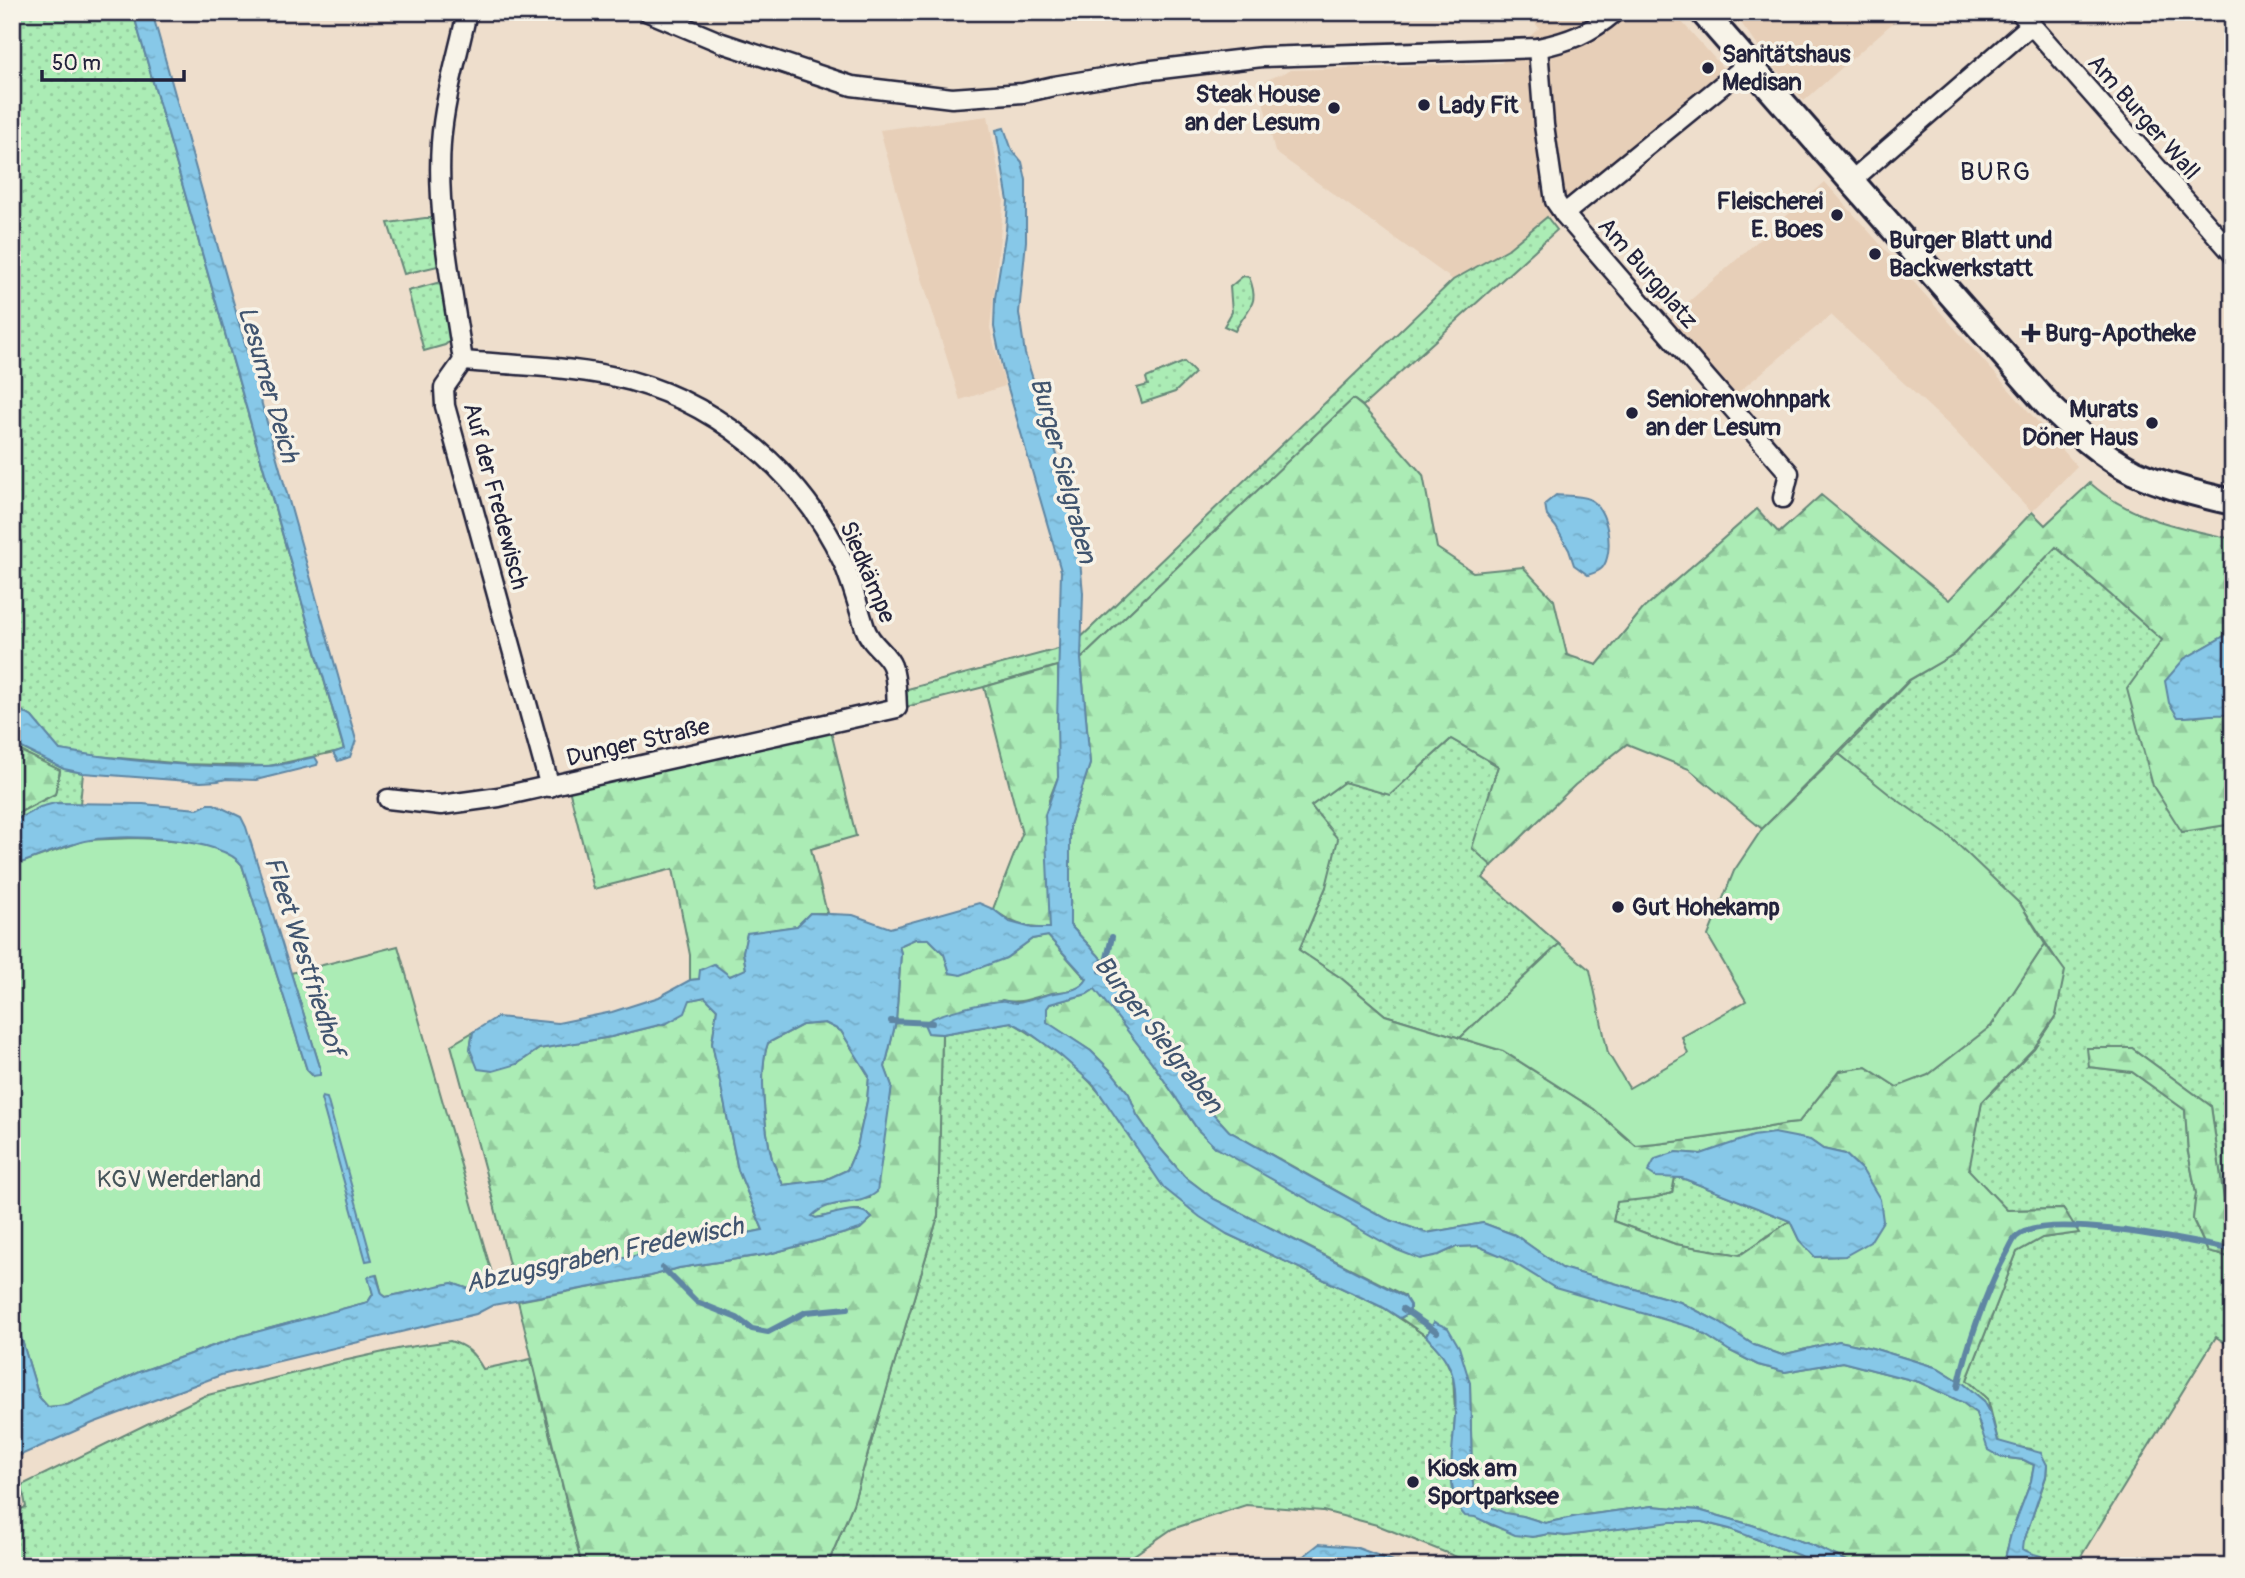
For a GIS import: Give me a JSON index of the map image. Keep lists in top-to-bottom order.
{
  "streets": {
    "street": [
      "Am Burger Wall",
      "Am Burgplatz",
      "Auf der Fredewisch",
      "Siedkämpe",
      "Dunger Straße"
    ]
  },
  "crossings": [
    ["Auf der Fredewisch", "Siedkämpe"],
    ["Auf der Fredewisch", "Dunger Straße"],
    ["Siedkämpe", "Dunger Straße"]
  ],
  "districts": ["BURG"],
  "water": [
    "Lesumer Deich",
    "Burger Sielgraben",
    "Fleet Westfriedhof",
    "Abzugsgraben Fredewisch"
  ],
  "parks": ["KGV Werderland"],
  "places": {
    "other": [
      "Sanitätshaus Medisan",
      "Lady Fit",
      "Steak House an der Lesum",
      "Fleischerei E. Boes",
      "Burger Blatt und Backwerkstatt",
      "Seniorenwohnpark an der Lesum",
      "Murats Döner Haus",
      "Gut Hohekamp",
      "Kiosk am Sportparksee"
    ],
    "health": ["Burg-Apotheke"]
  },
  "scale_bar": "50 m"
}
